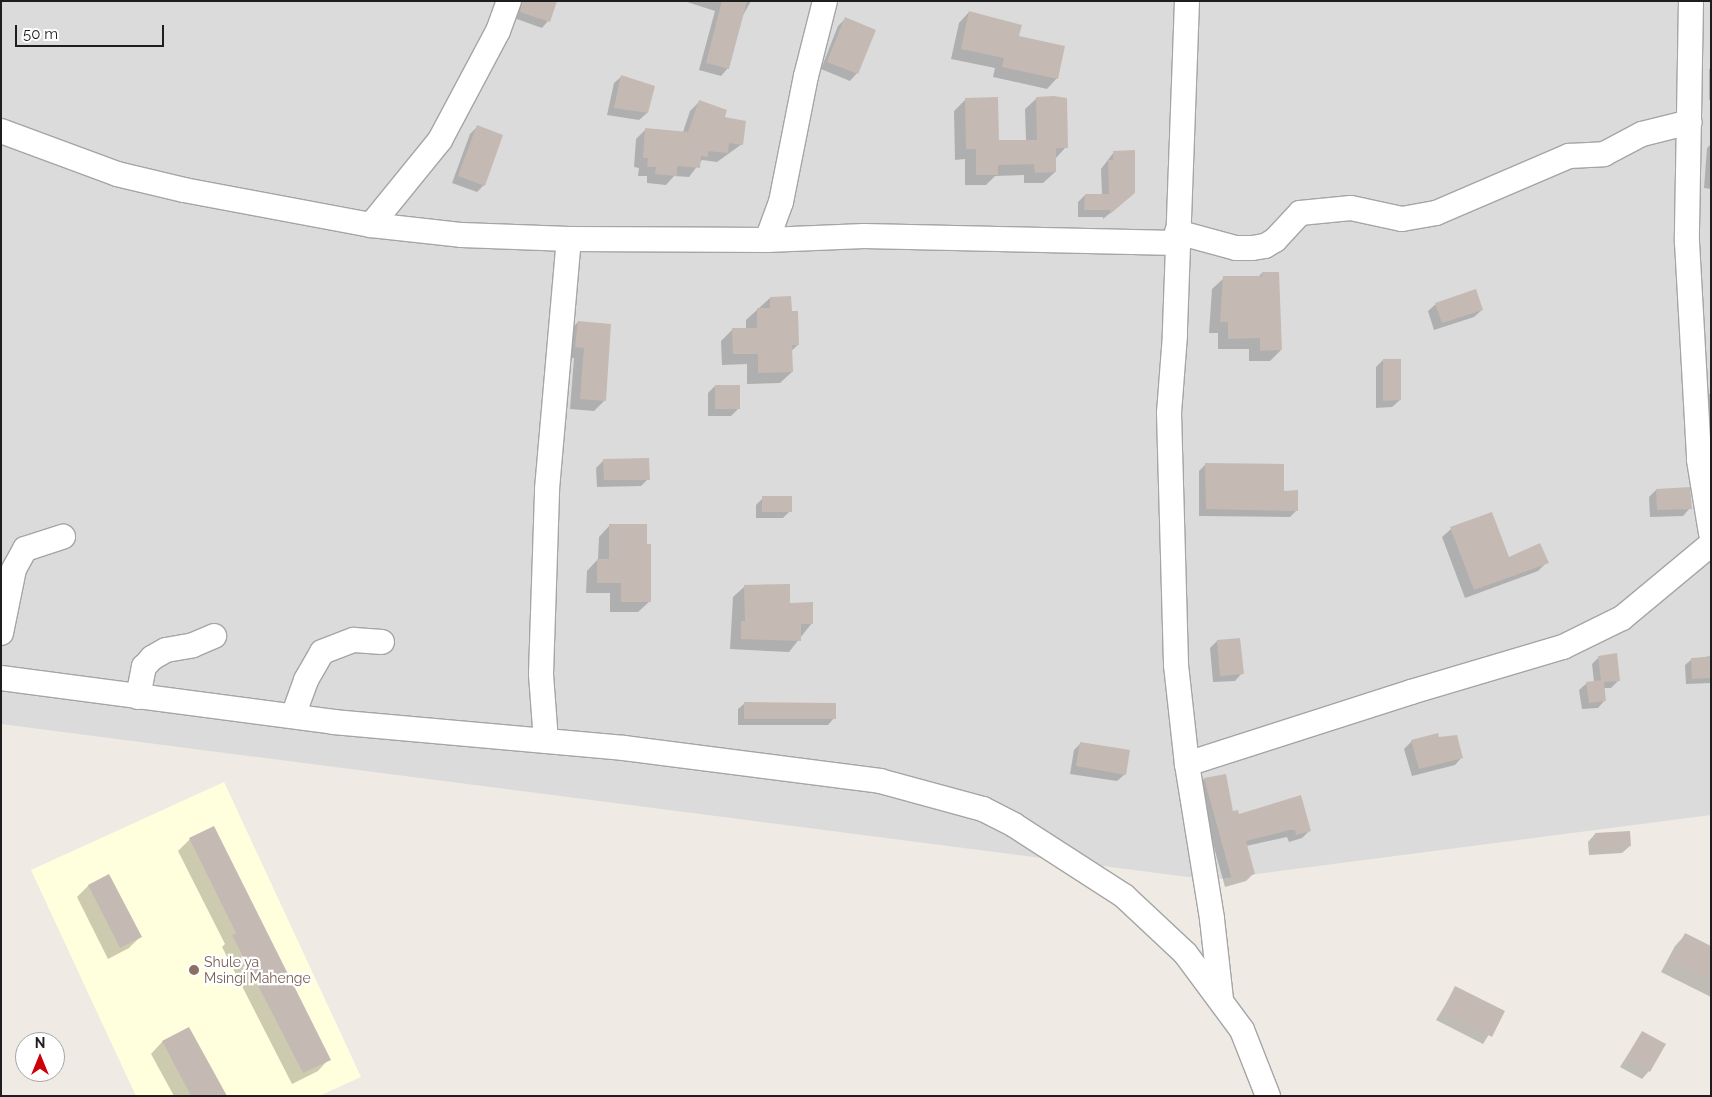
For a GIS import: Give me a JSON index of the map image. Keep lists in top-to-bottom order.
{
  "places": ["Shule ya Msingi Mahenge"],
  "scale_bar": "50 m",
  "north": "top"
}
